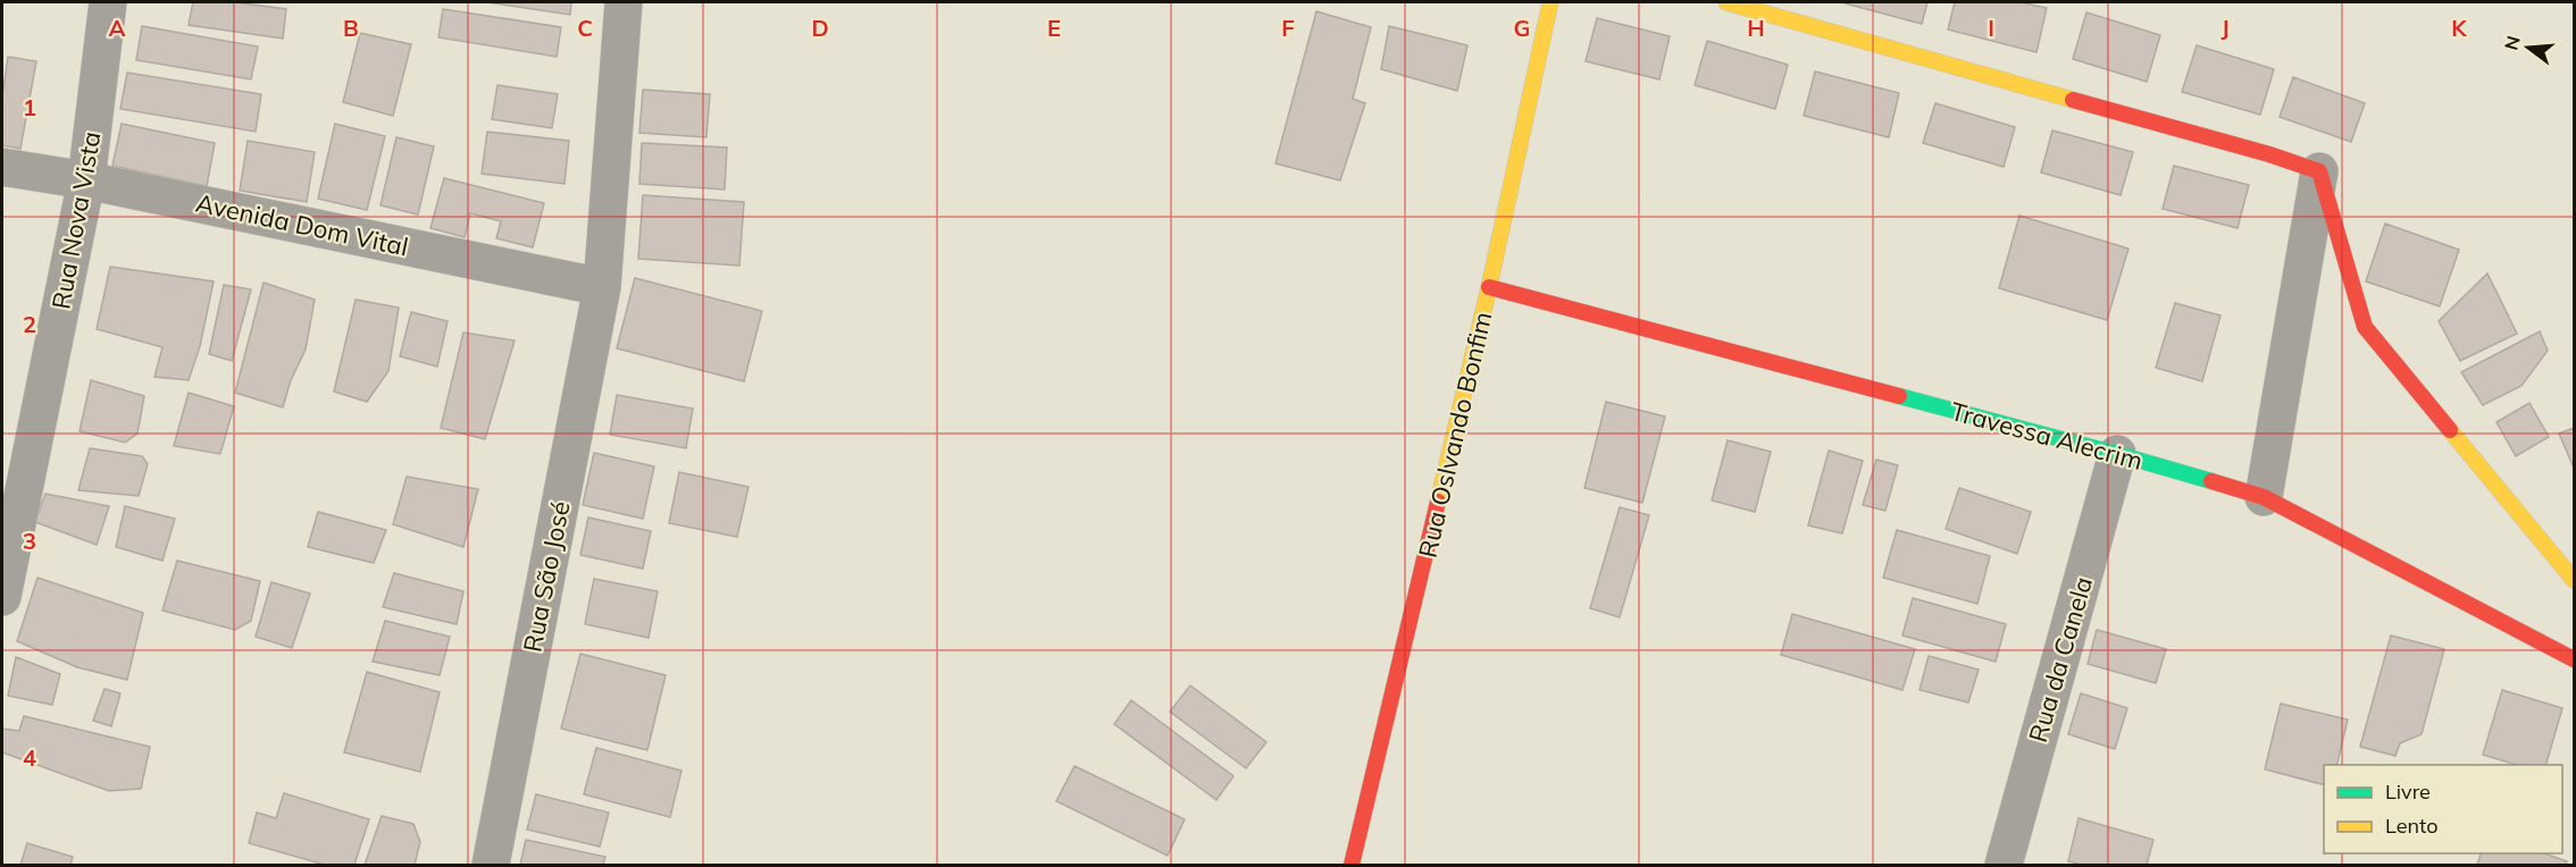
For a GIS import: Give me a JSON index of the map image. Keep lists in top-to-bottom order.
{
  "streets": {
    "street": [
      "Rua Nova Vista",
      "Avenida Dom Vital",
      "Rua Oslvando Bonfim",
      "Travessa Alecrim",
      "Rua São José",
      "Rua da Canela"
    ]
  },
  "crossings": [
    ["Rua Nova Vista", "Avenida Dom Vital"],
    ["Avenida Dom Vital", "Rua São José"],
    ["Rua Oslvando Bonfim", "Travessa Alecrim"],
    ["Travessa Alecrim", "Rua da Canela"]
  ],
  "legend": ["Livre", "Lento"],
  "north": "left",
  "grid": {
    "columns": [
      "A",
      "B",
      "C",
      "D",
      "E",
      "F",
      "G",
      "H",
      "I",
      "J",
      "K"
    ],
    "rows": [
      "1",
      "2",
      "3",
      "4"
    ]
  }
}
